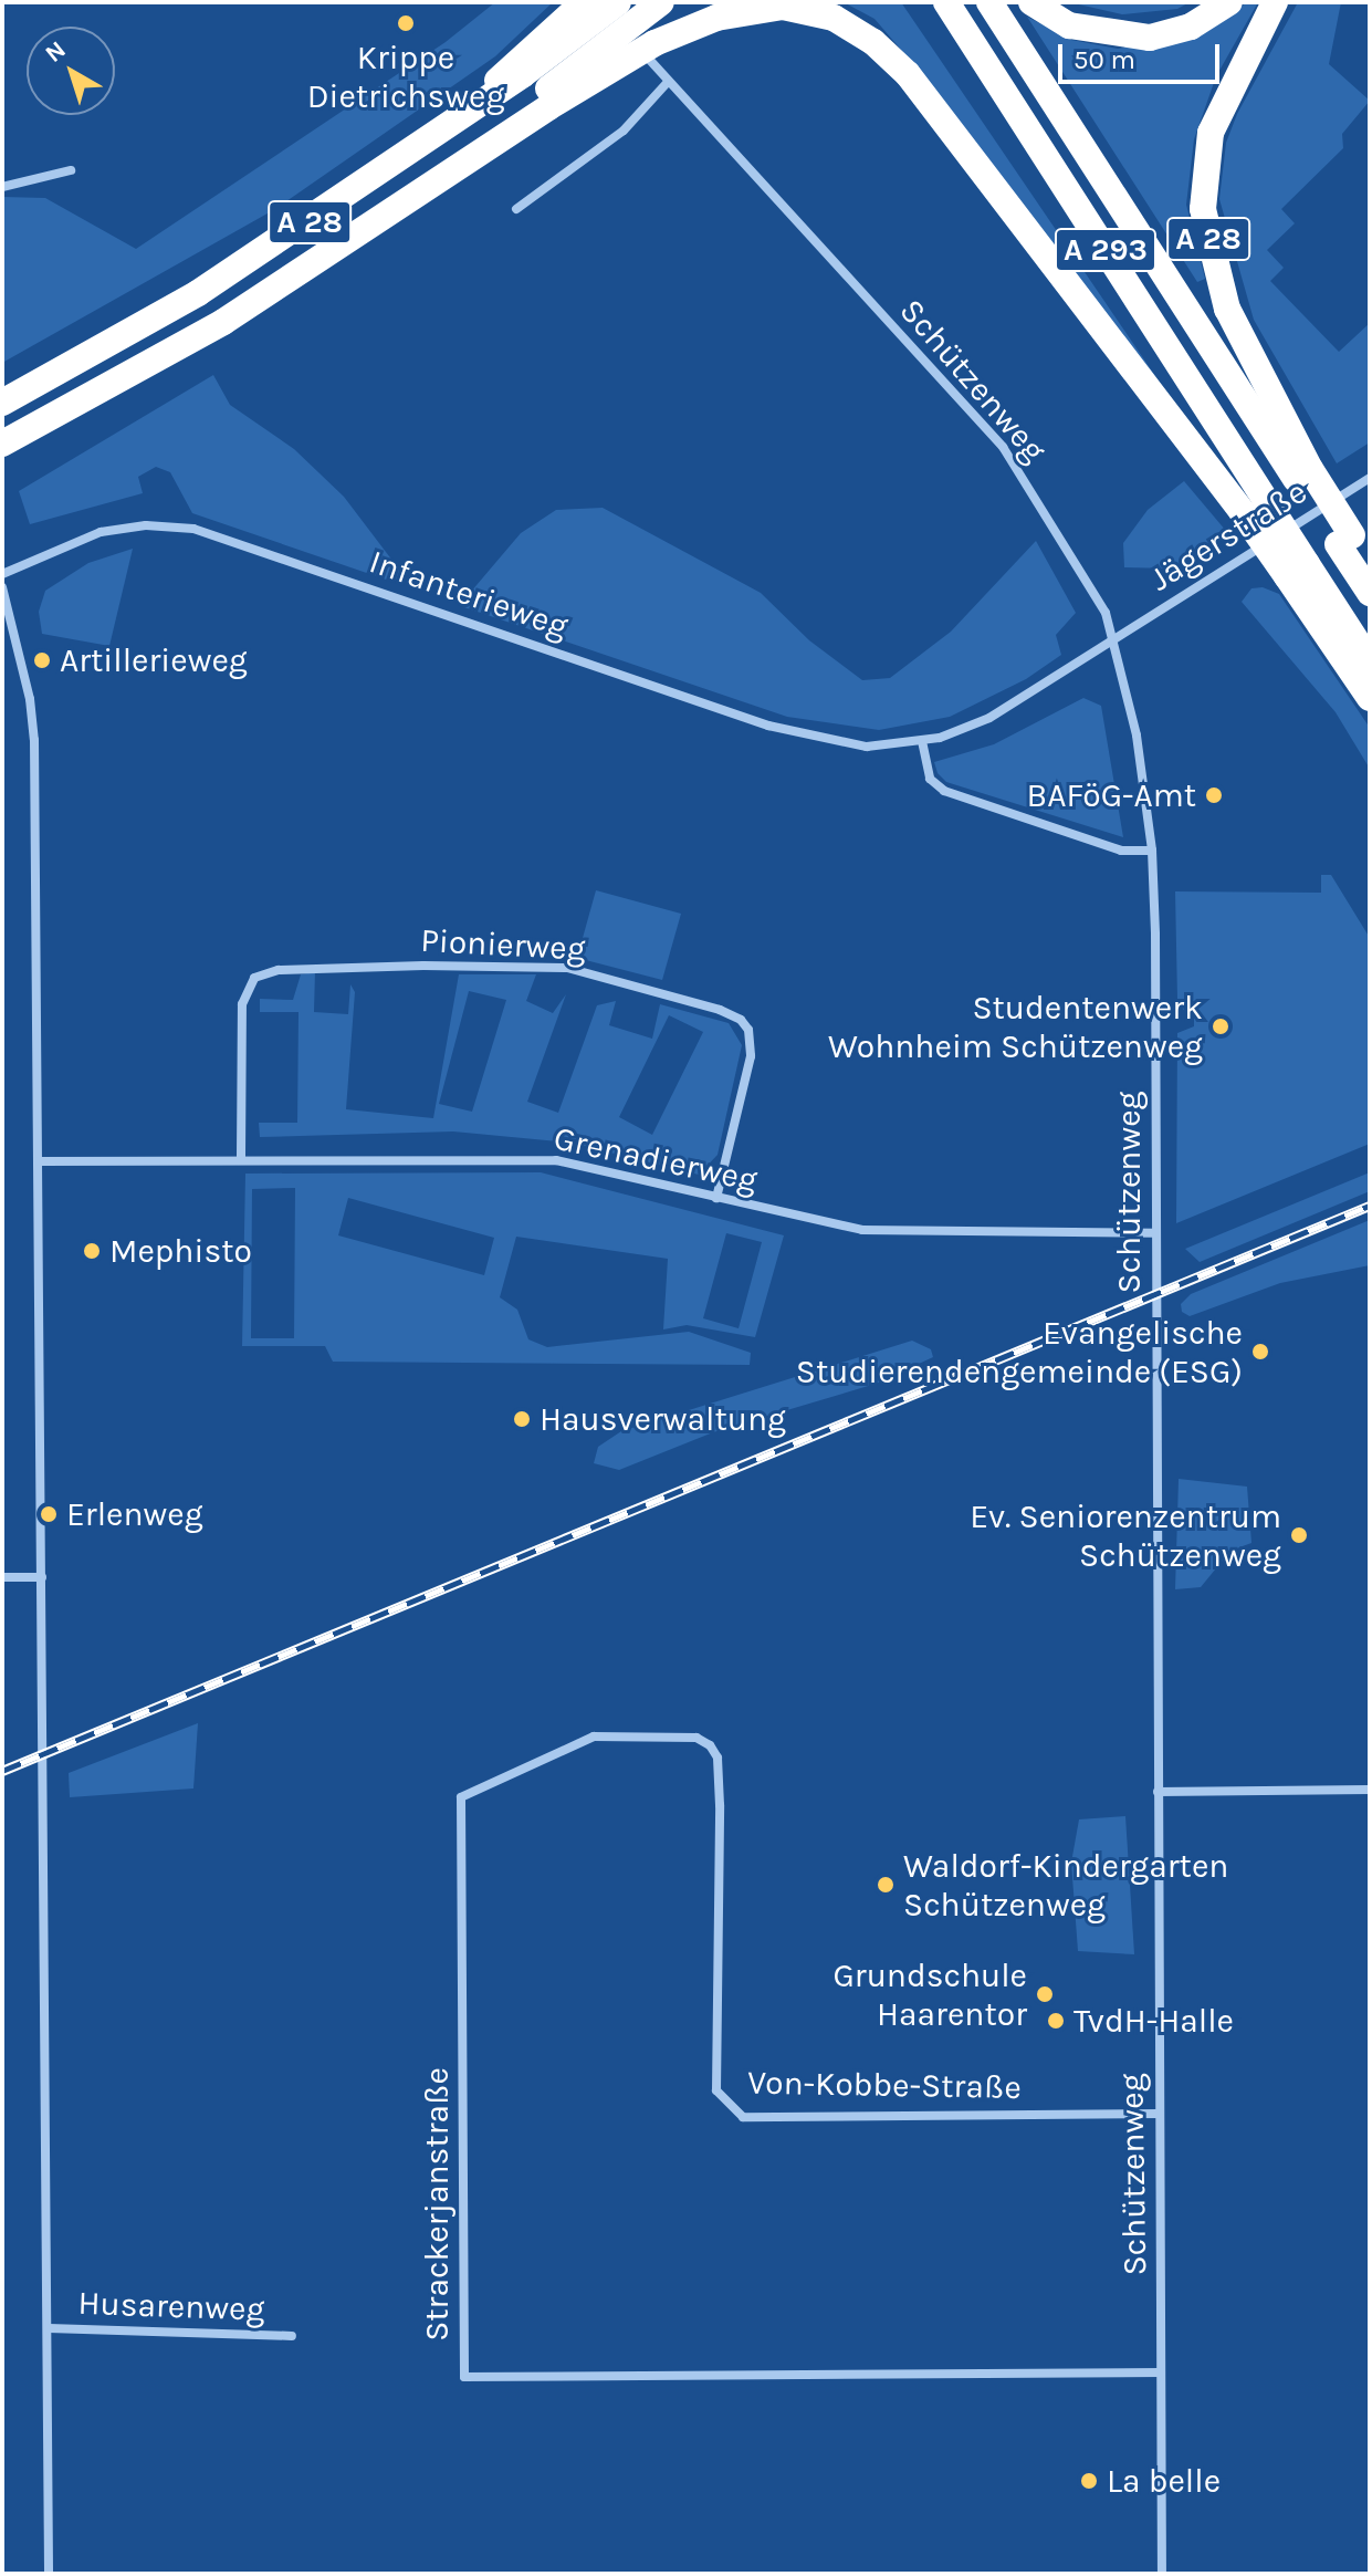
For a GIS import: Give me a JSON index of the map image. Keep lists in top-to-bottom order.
{
  "streets": {
    "highway": ["A 28", "A 293"],
    "street": [
      "Schützenweg",
      "Jägerstraße",
      "Infanterieweg",
      "Pionierweg",
      "Grenadierweg",
      "Von-Kobbe-Straße",
      "Strackerjanstraße",
      "Husarenweg"
    ]
  },
  "crossings": [
    ["A 28", "A 293"],
    ["A 28", "Schützenweg"],
    ["Schützenweg", "Jägerstraße"],
    ["Schützenweg", "Infanterieweg"],
    ["Schützenweg", "Grenadierweg"],
    ["Schützenweg", "Von-Kobbe-Straße"],
    ["Schützenweg", "Strackerjanstraße"],
    ["Jägerstraße", "Infanterieweg"],
    ["Pionierweg", "Grenadierweg"],
    ["Von-Kobbe-Straße", "Strackerjanstraße"]
  ],
  "places": [
    "Krippe Dietrichsweg",
    "Artillerieweg",
    "BAFöG-Amt",
    "Studentenwerk Wohnheim Schützenweg",
    "Mephisto",
    "Evangelische Studierendengemeinde (ESG)",
    "Hausverwaltung",
    "Erlenweg",
    "Ev. Seniorenzentrum Schützenweg",
    "Waldorf-Kindergarten Schützenweg",
    "Grundschule Haarentor",
    "TvdH-Halle",
    "La belle"
  ],
  "scale_bar": "50 m",
  "north": "top left"
}
